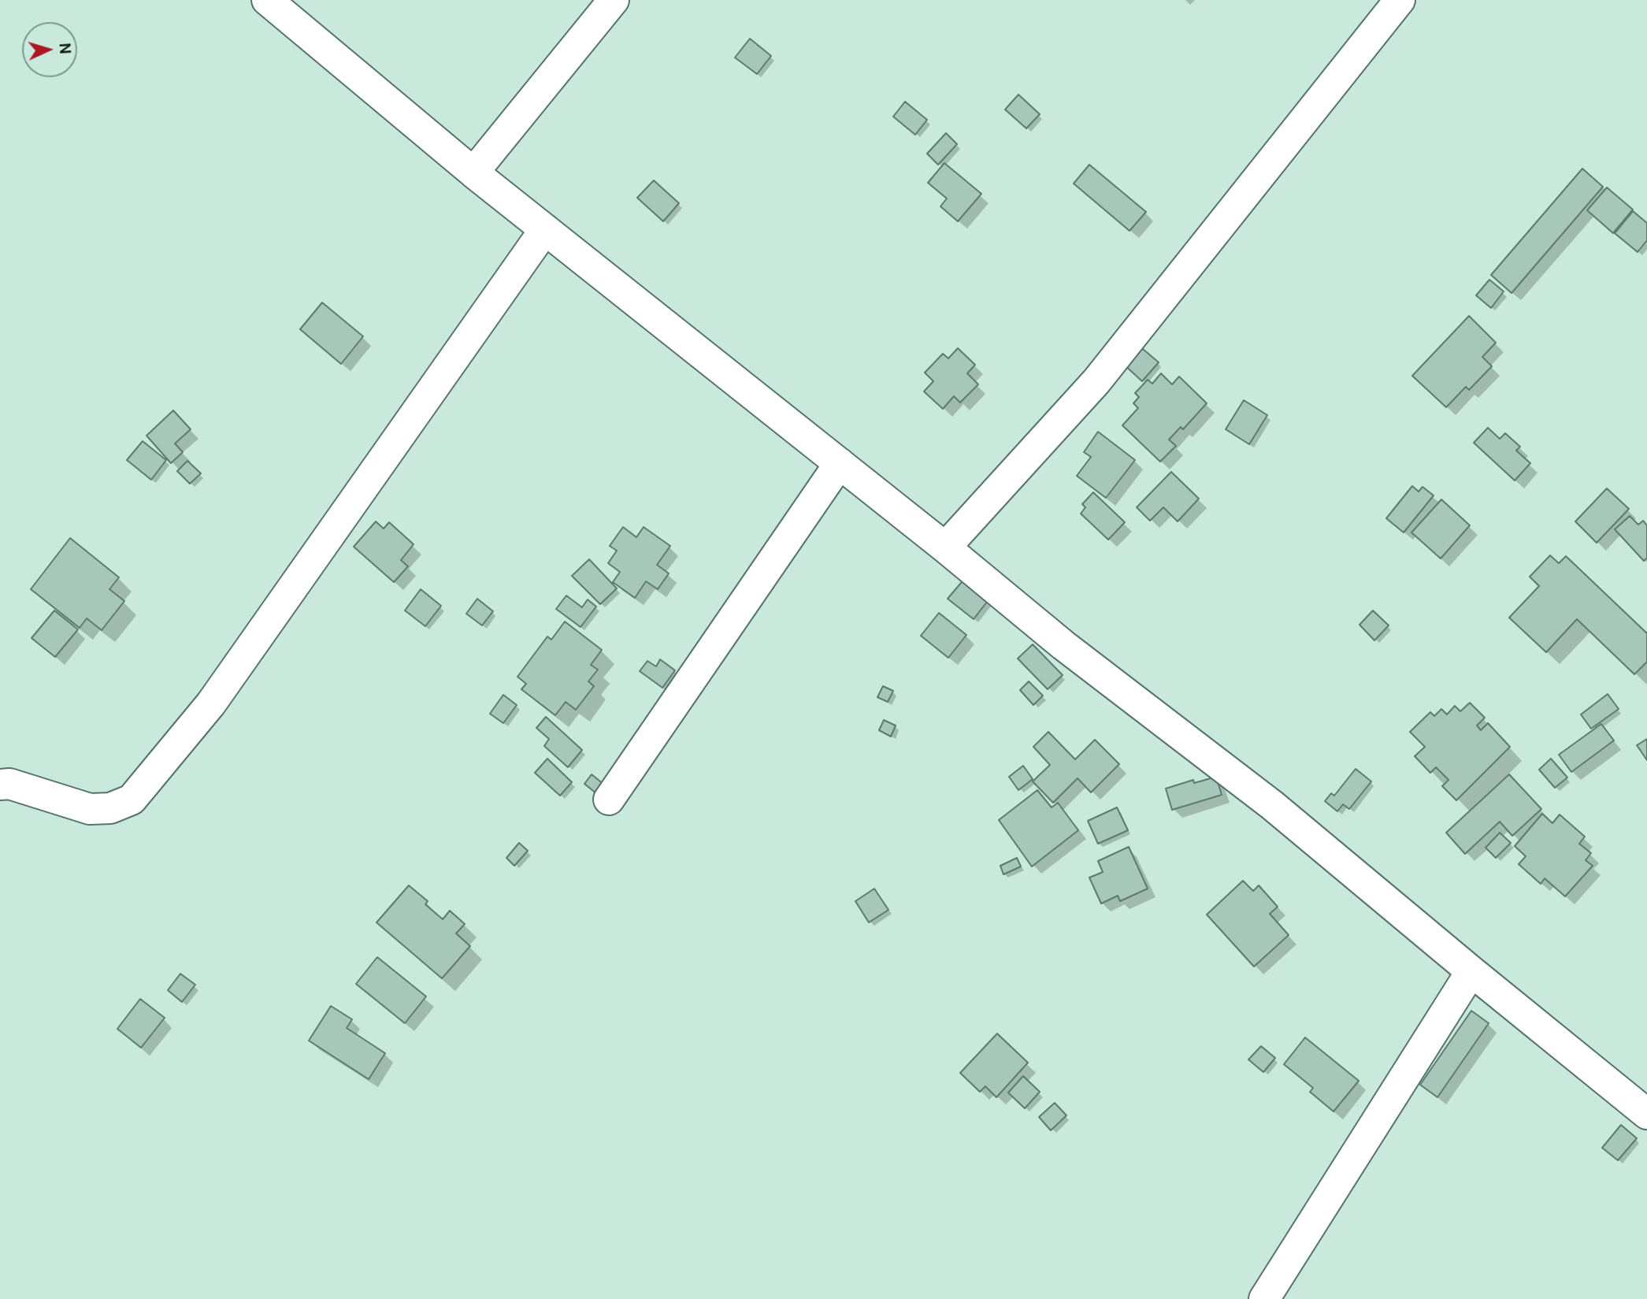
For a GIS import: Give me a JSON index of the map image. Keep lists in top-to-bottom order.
{
  "north": "right"
}
